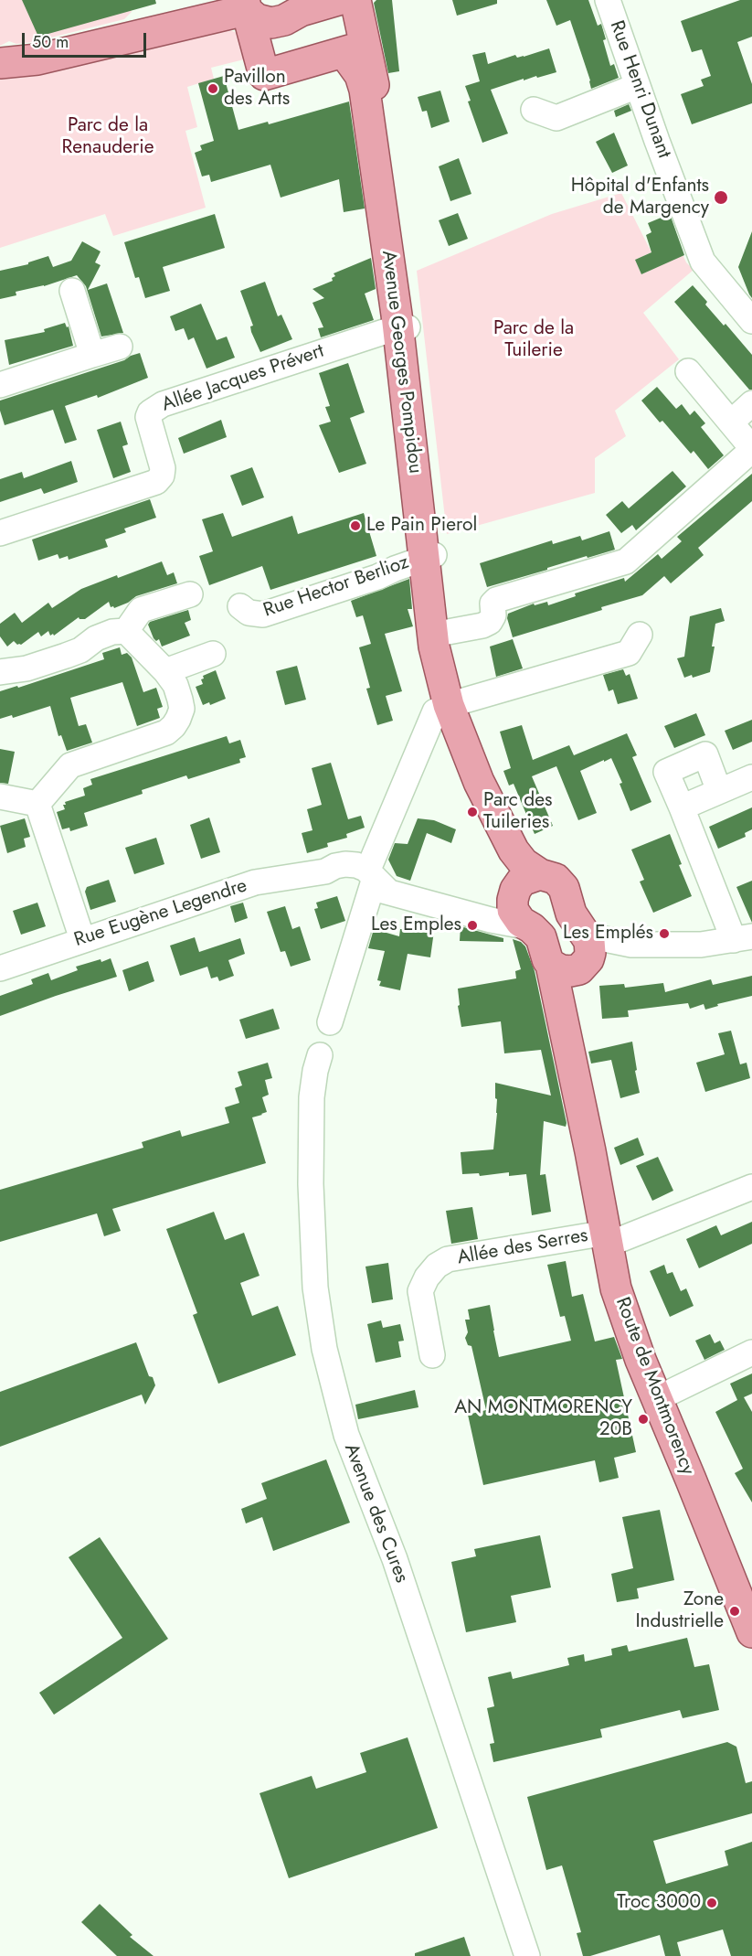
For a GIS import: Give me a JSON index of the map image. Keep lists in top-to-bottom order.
{
  "streets": {
    "main road": ["Avenue Georges Pompidou", "Route de Montmorency"],
    "street": [
      "Rue Henri Dunant",
      "Allée Jacques Prévert",
      "Rue Hector Berlioz",
      "Rue Eugène Legendre",
      "Allée des Serres",
      "Avenue des Cures"
    ]
  },
  "crossings": [
    ["Avenue Georges Pompidou", "Allée Jacques Prévert"],
    ["Avenue Georges Pompidou", "Rue Hector Berlioz"],
    ["Avenue Georges Pompidou", "Rue Eugène Legendre"],
    ["Avenue Georges Pompidou", "Route de Montmorency"],
    ["Allée des Serres", "Route de Montmorency"]
  ],
  "parks": ["Parc de la Renauderie", "Parc de la Tuilerie"],
  "places": [
    "Pavillon des Arts",
    "Hôpital d'Enfants de Margency",
    "Le Pain Pierol",
    "Parc des Tuileries",
    "Les Emples",
    "Les Emplés",
    "AN MONTMORENCY 20B",
    "Zone Industrielle",
    "Troc 3000"
  ],
  "scale_bar": "50 m"
}
